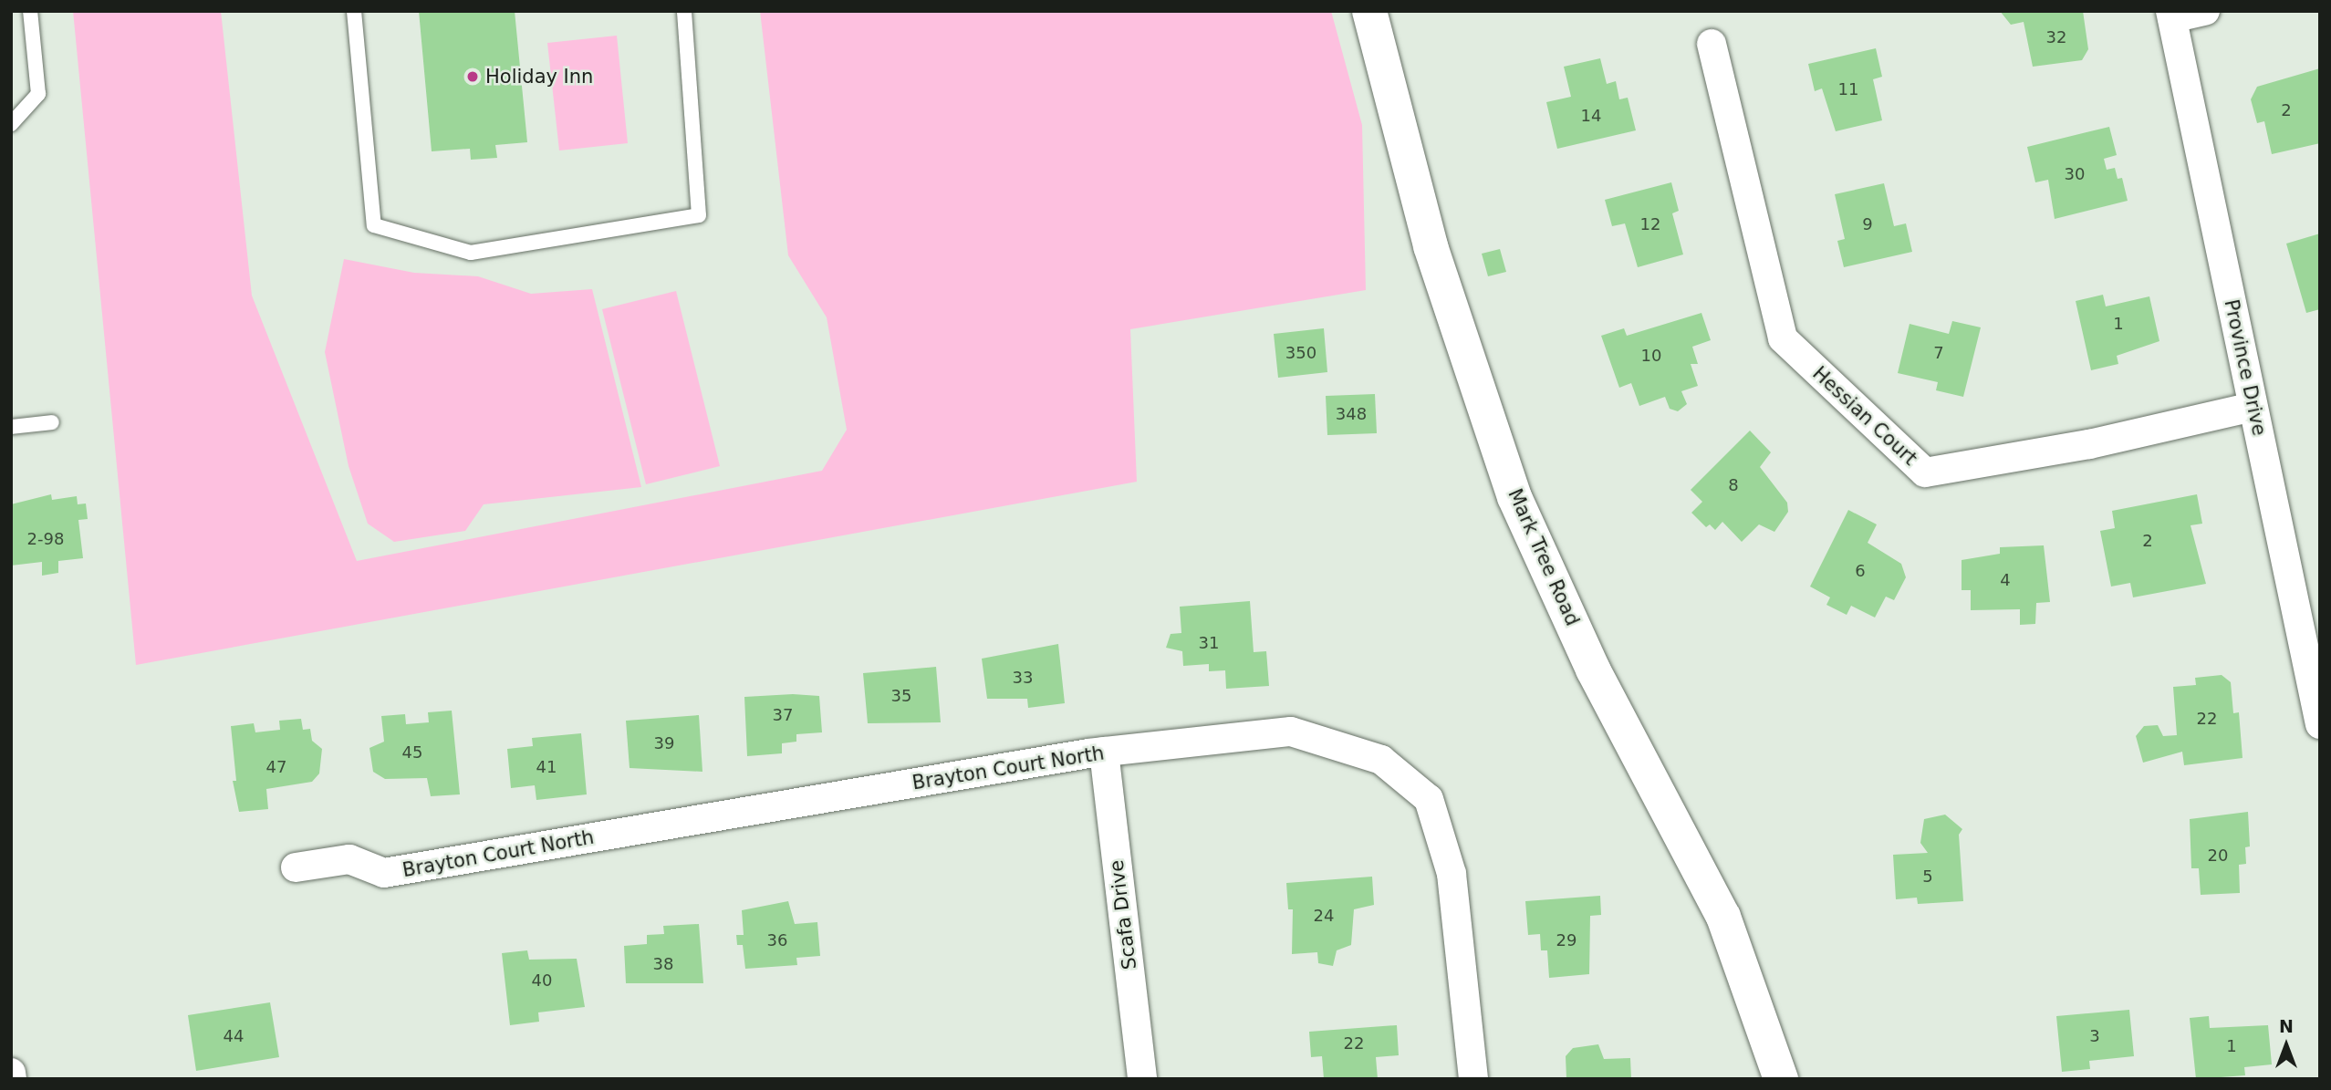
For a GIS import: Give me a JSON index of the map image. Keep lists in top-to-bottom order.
{
  "streets": {
    "main road": ["Mark Tree Road"],
    "street": [
      "Province Drive",
      "Hessian Court",
      "Brayton Court North",
      "Scafa Drive"
    ]
  },
  "crossings": [
    ["Province Drive", "Hessian Court"],
    ["Brayton Court North", "Scafa Drive"]
  ],
  "places": ["Holiday Inn"],
  "house_numbers": [
    "32",
    "11",
    "2",
    "14",
    "30",
    "12",
    "9",
    "1",
    "350",
    "7",
    "10",
    "348",
    "8",
    "2-98",
    "2",
    "6",
    "4",
    "31",
    "33",
    "35",
    "37",
    "22",
    "39",
    "45",
    "47",
    "41",
    "20",
    "5",
    "24",
    "36",
    "29",
    "38",
    "40",
    "44",
    "3",
    "22",
    "1"
  ],
  "north": "top"
}
